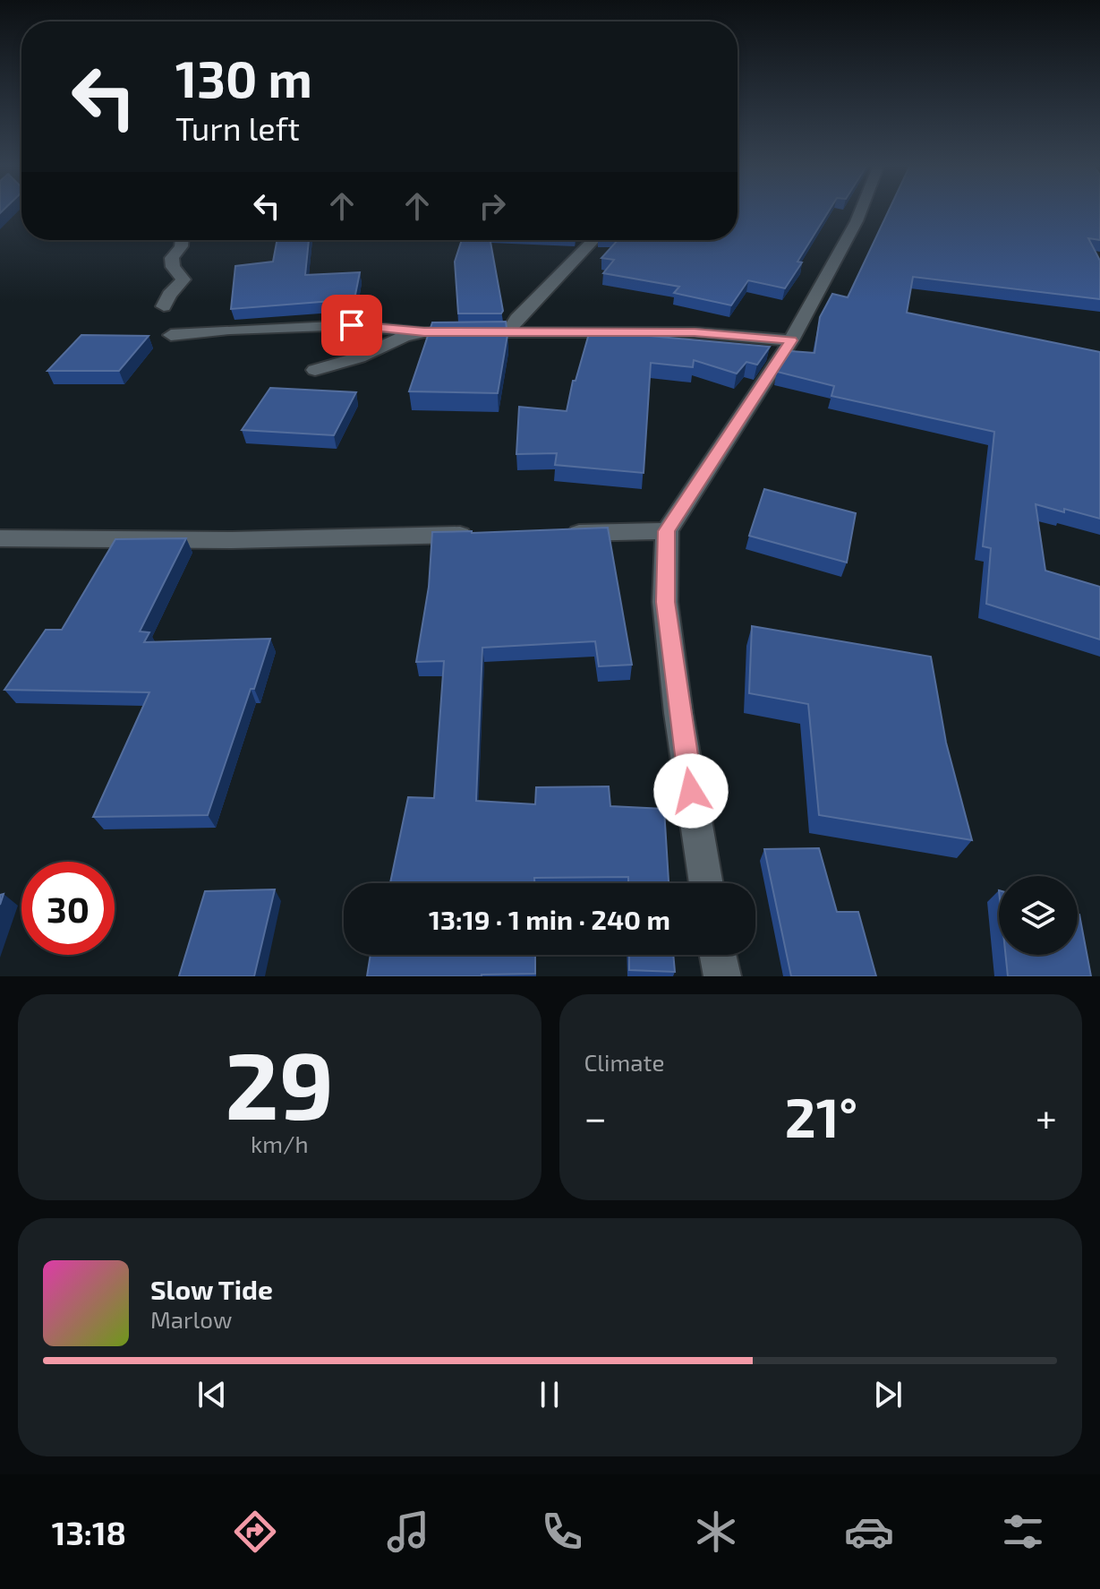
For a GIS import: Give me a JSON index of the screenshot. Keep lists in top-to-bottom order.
{
  "page": {
    "turn": ["130 m", "Turn left"],
    "limit": "30",
    "trip": "13:19 · 1 min · 240 m",
    "tile": [
      ["29", "km/h"],
      "Climate"
    ],
    "heat": ["−", "21°", "+"],
    "song": ["Slow Tide", "Marlow"],
    "tabs": "13:18"
  }
}
